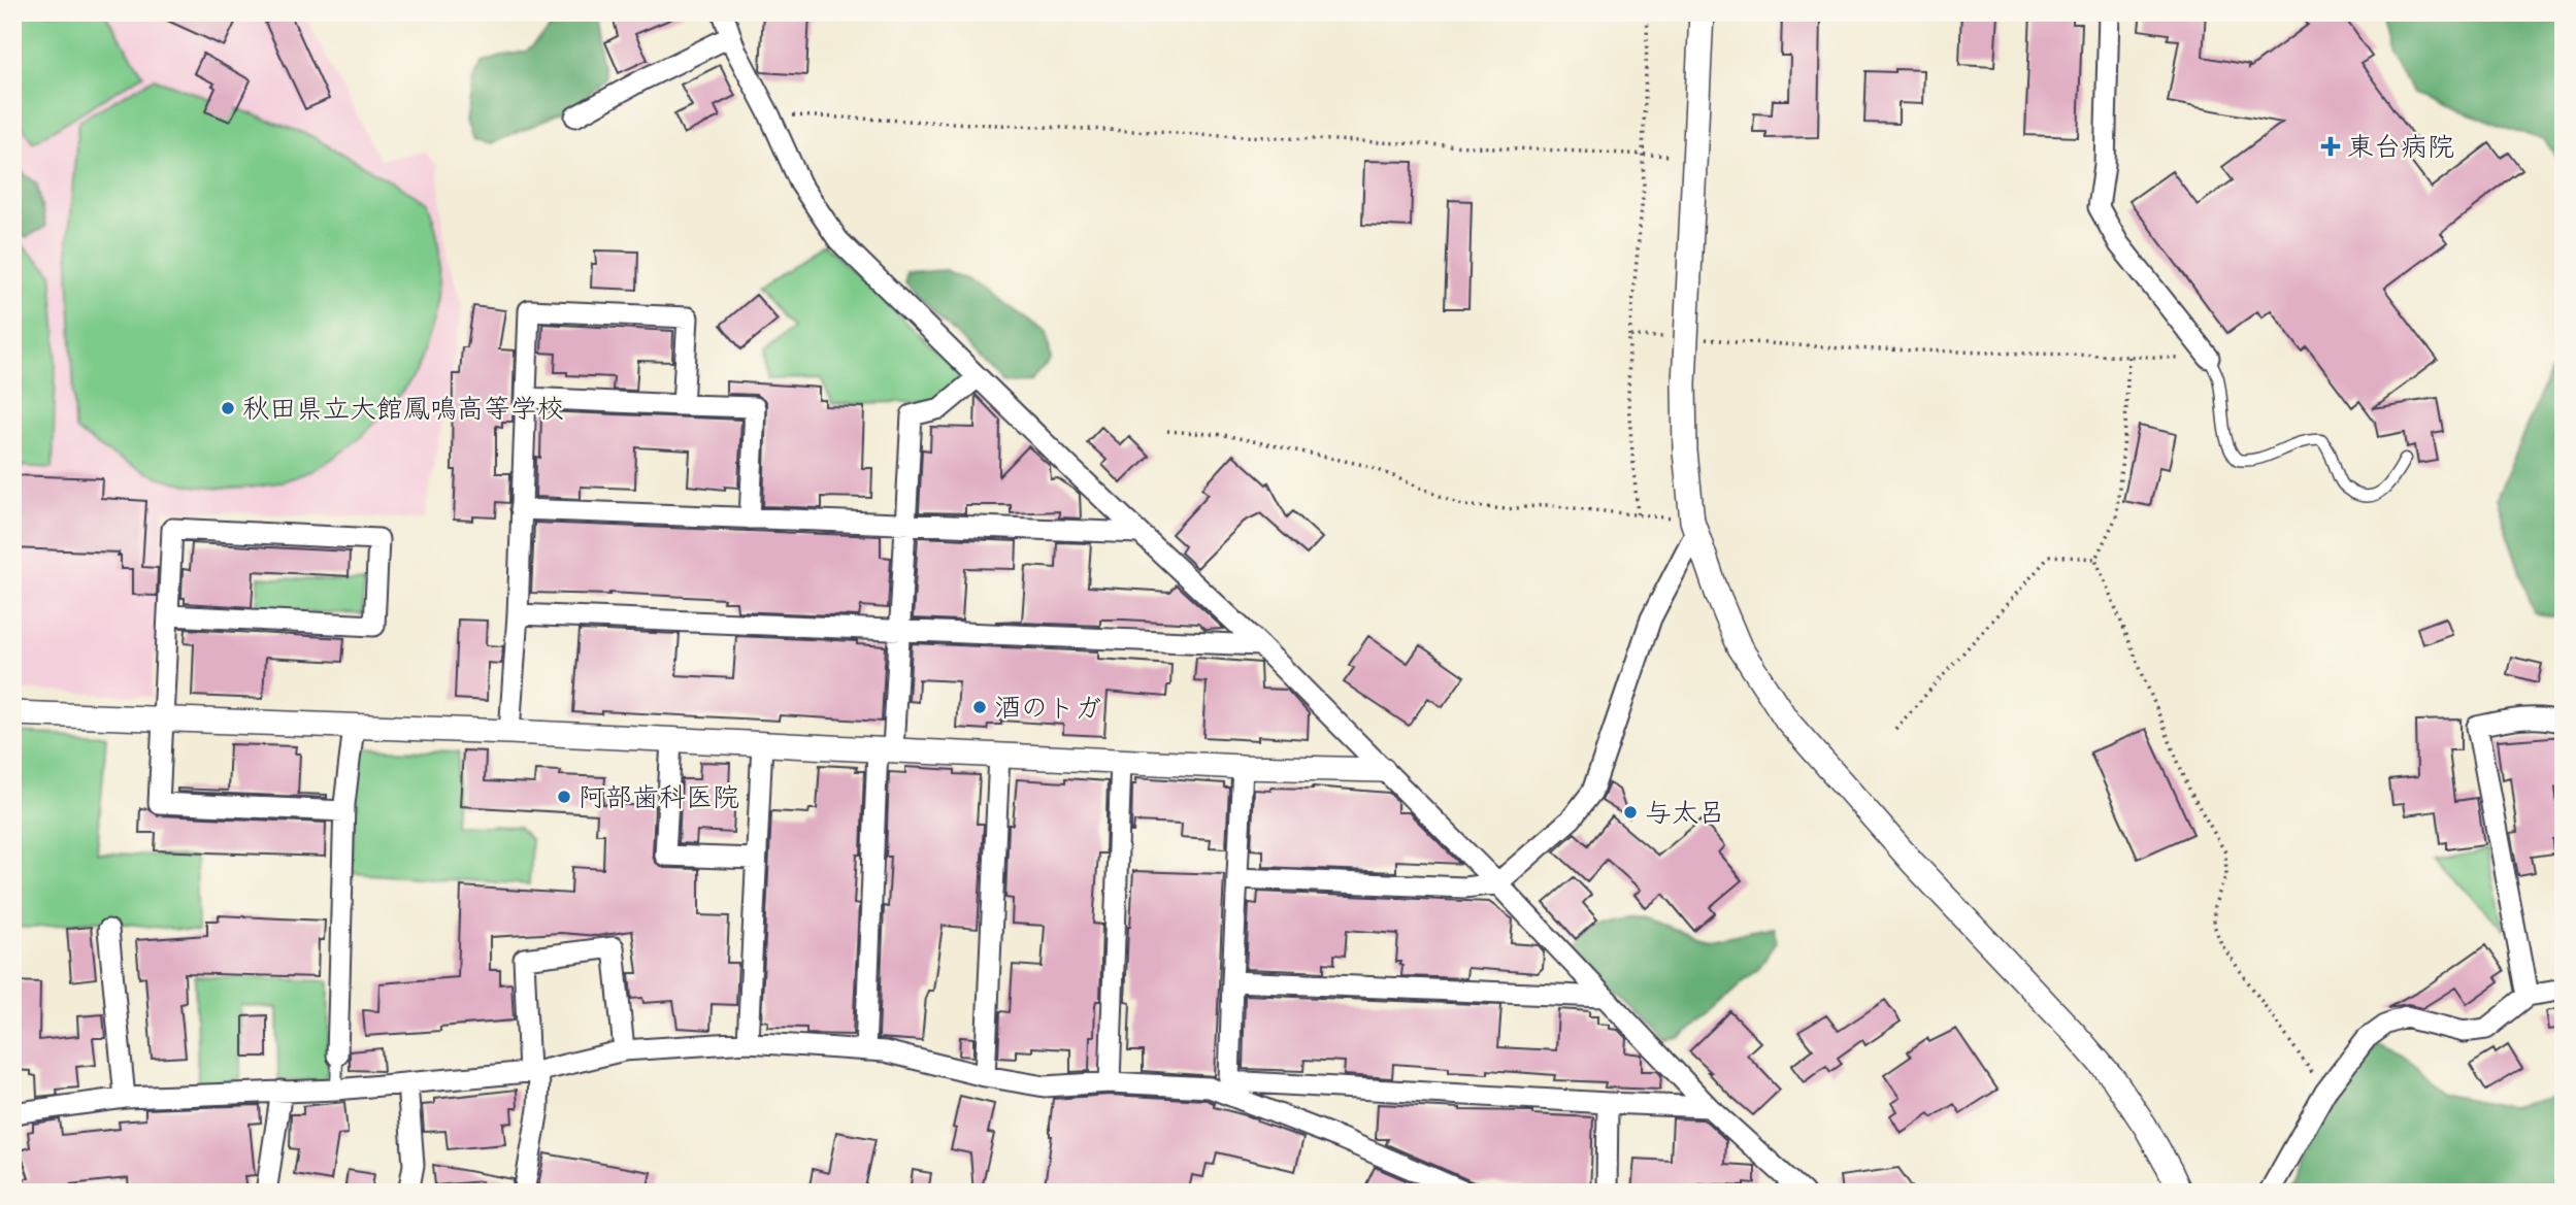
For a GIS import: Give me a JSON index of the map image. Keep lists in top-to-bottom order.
{
  "places": {
    "health": ["東台病院"],
    "other": [
      "秋田県立大館鳳鳴高等学校",
      "酒のトガ",
      "阿部歯科医院",
      "与太呂"
    ]
  }
}
